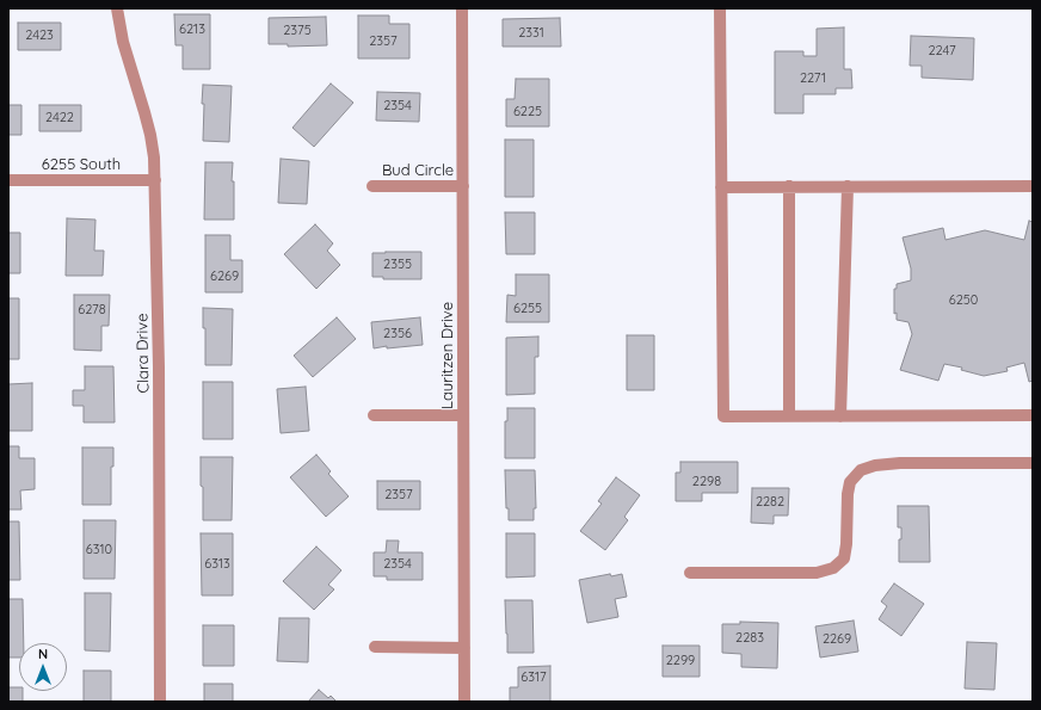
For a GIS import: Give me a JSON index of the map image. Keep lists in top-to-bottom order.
{
  "streets": {
    "street": [
      "6255 South",
      "Bud Circle",
      "Clara Drive",
      "Lauritzen Drive"
    ]
  },
  "crossings": [
    ["6255 South", "Clara Drive"],
    ["Bud Circle", "Lauritzen Drive"]
  ],
  "house_numbers": [
    "6213",
    "2375",
    "2331",
    "2423",
    "2357",
    "2247",
    "2271",
    "2354",
    "6225",
    "2422",
    "2355",
    "6269",
    "6250",
    "6255",
    "6278",
    "2356",
    "2298",
    "2357",
    "2282",
    "6310",
    "6313",
    "2354",
    "2283",
    "2269",
    "2299",
    "6317"
  ],
  "north": "top"
}
